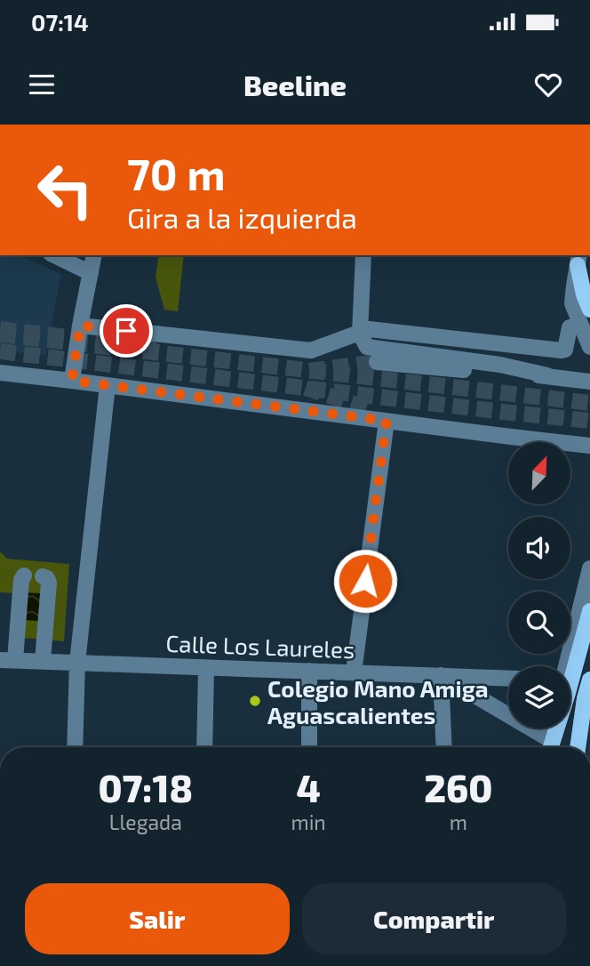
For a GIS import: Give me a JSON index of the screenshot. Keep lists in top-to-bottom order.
{
  "streets": {
    "street": ["Calle Los Laureles"]
  },
  "places": ["Colegio Mano Amiga Aguascalientes"],
  "north": "top right",
  "page": {
    "status": "07:14",
    "header": "Beeline",
    "turn": ["70 m", "Gira a la izquierda"],
    "eta": [
      "07:18",
      "Llegada",
      "4",
      "min",
      "260",
      "m"
    ],
    "buttons": ["Salir", "Compartir"]
  }
}
